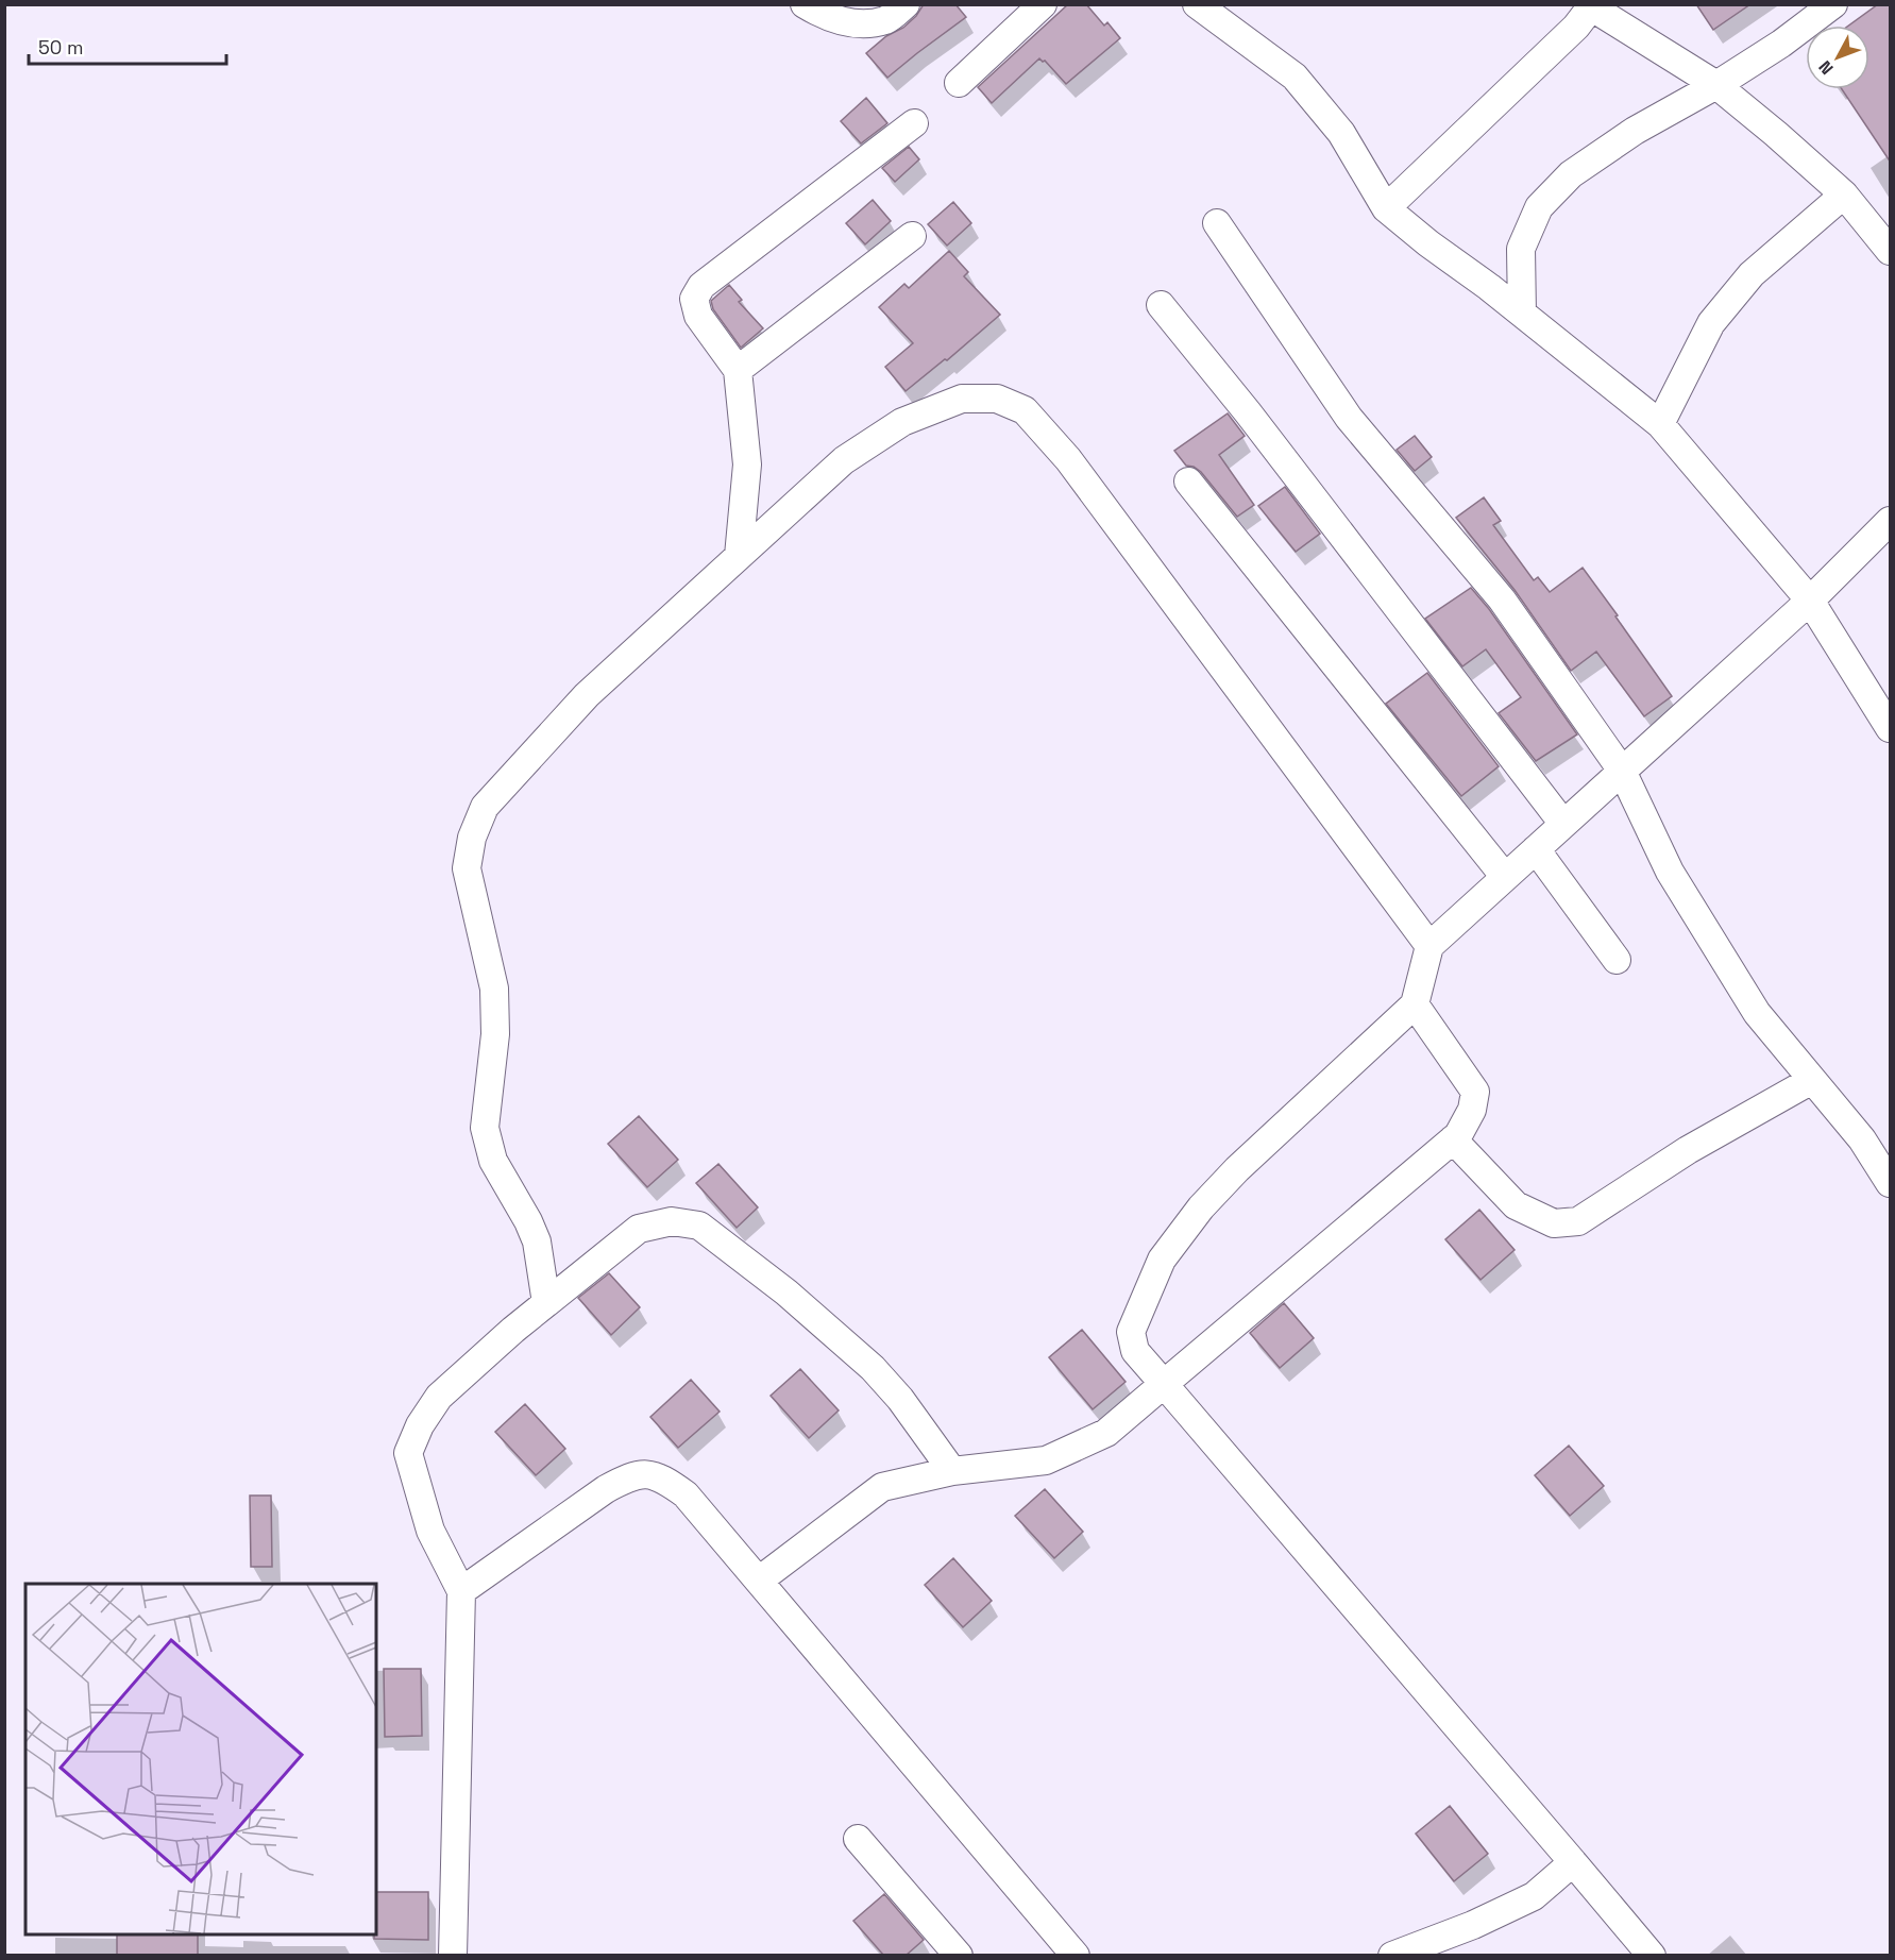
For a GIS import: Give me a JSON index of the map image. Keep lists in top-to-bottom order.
{
  "scale_bar": "50 m",
  "north": "bottom left"
}
